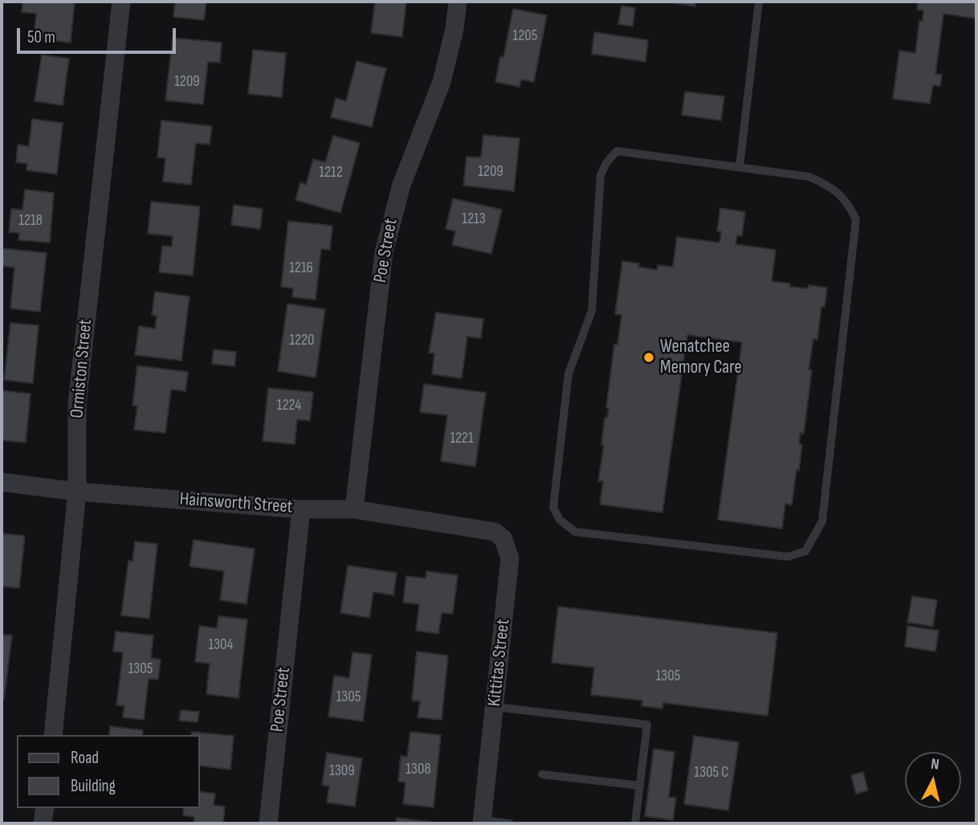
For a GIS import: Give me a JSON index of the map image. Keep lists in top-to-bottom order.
{
  "streets": {
    "street": [
      "Poe Street",
      "Ormiston Street",
      "Hainsworth Street",
      "Kittitas Street"
    ]
  },
  "crossings": [
    ["Poe Street", "Hainsworth Street"],
    ["Ormiston Street", "Hainsworth Street"],
    ["Hainsworth Street", "Kittitas Street"]
  ],
  "places": ["Wenatchee Memory Care"],
  "house_numbers": [
    "1205",
    "1209",
    "1209",
    "1212",
    "1213",
    "1218",
    "1216",
    "1220",
    "1224",
    "1221",
    "1304",
    "1305",
    "1305",
    "1305",
    "1308",
    "1309",
    "1305 C"
  ],
  "legend": ["Road", "Building"],
  "scale_bar": "50 m",
  "north": "top"
}
